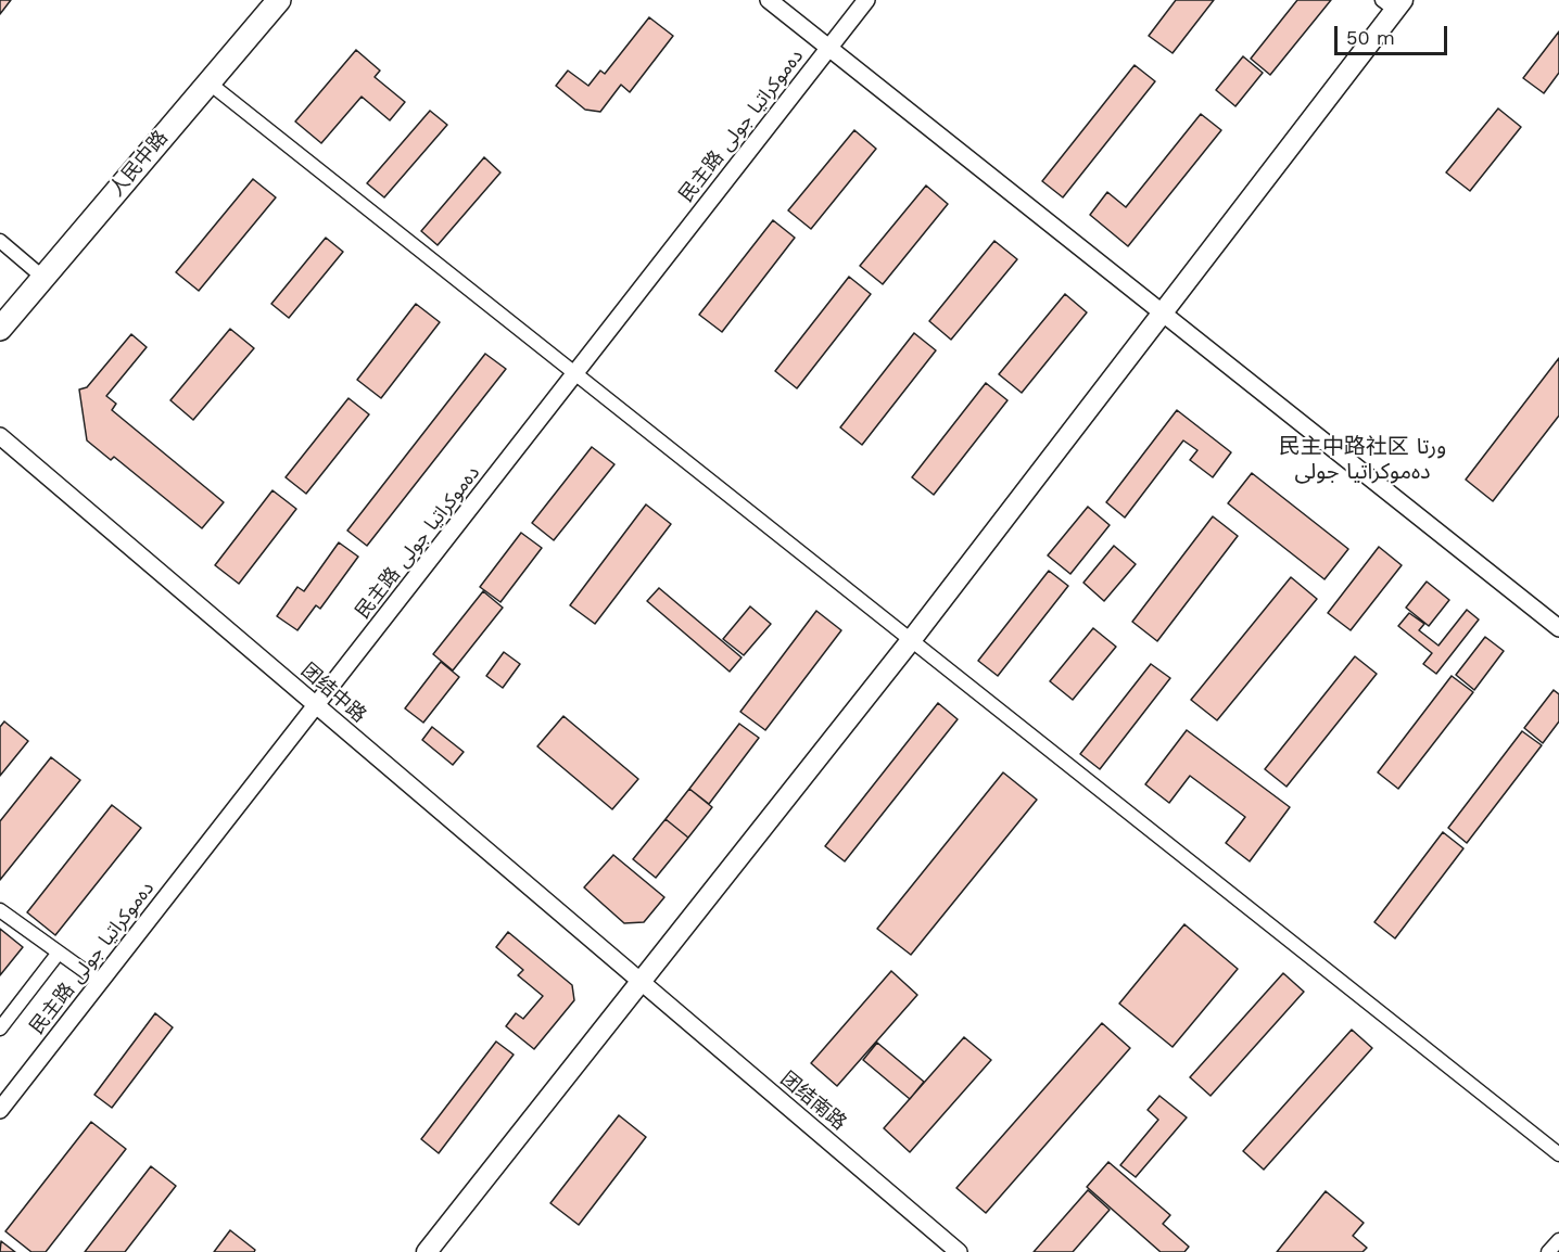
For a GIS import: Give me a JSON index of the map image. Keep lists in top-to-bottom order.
{
  "streets": {
    "highway": ["人民中路"],
    "street": ["民主路 دەموكراتيا جولى", "团结中路", "团结南路"]
  },
  "crossings": [
    ["民主路 دەموكراتيا جولى", "团结中路"],
    ["团结中路", "团结南路"]
  ],
  "districts": ["民主中路社区 ورتا دەموكراتيا جولى"],
  "scale_bar": "50 m"
}
